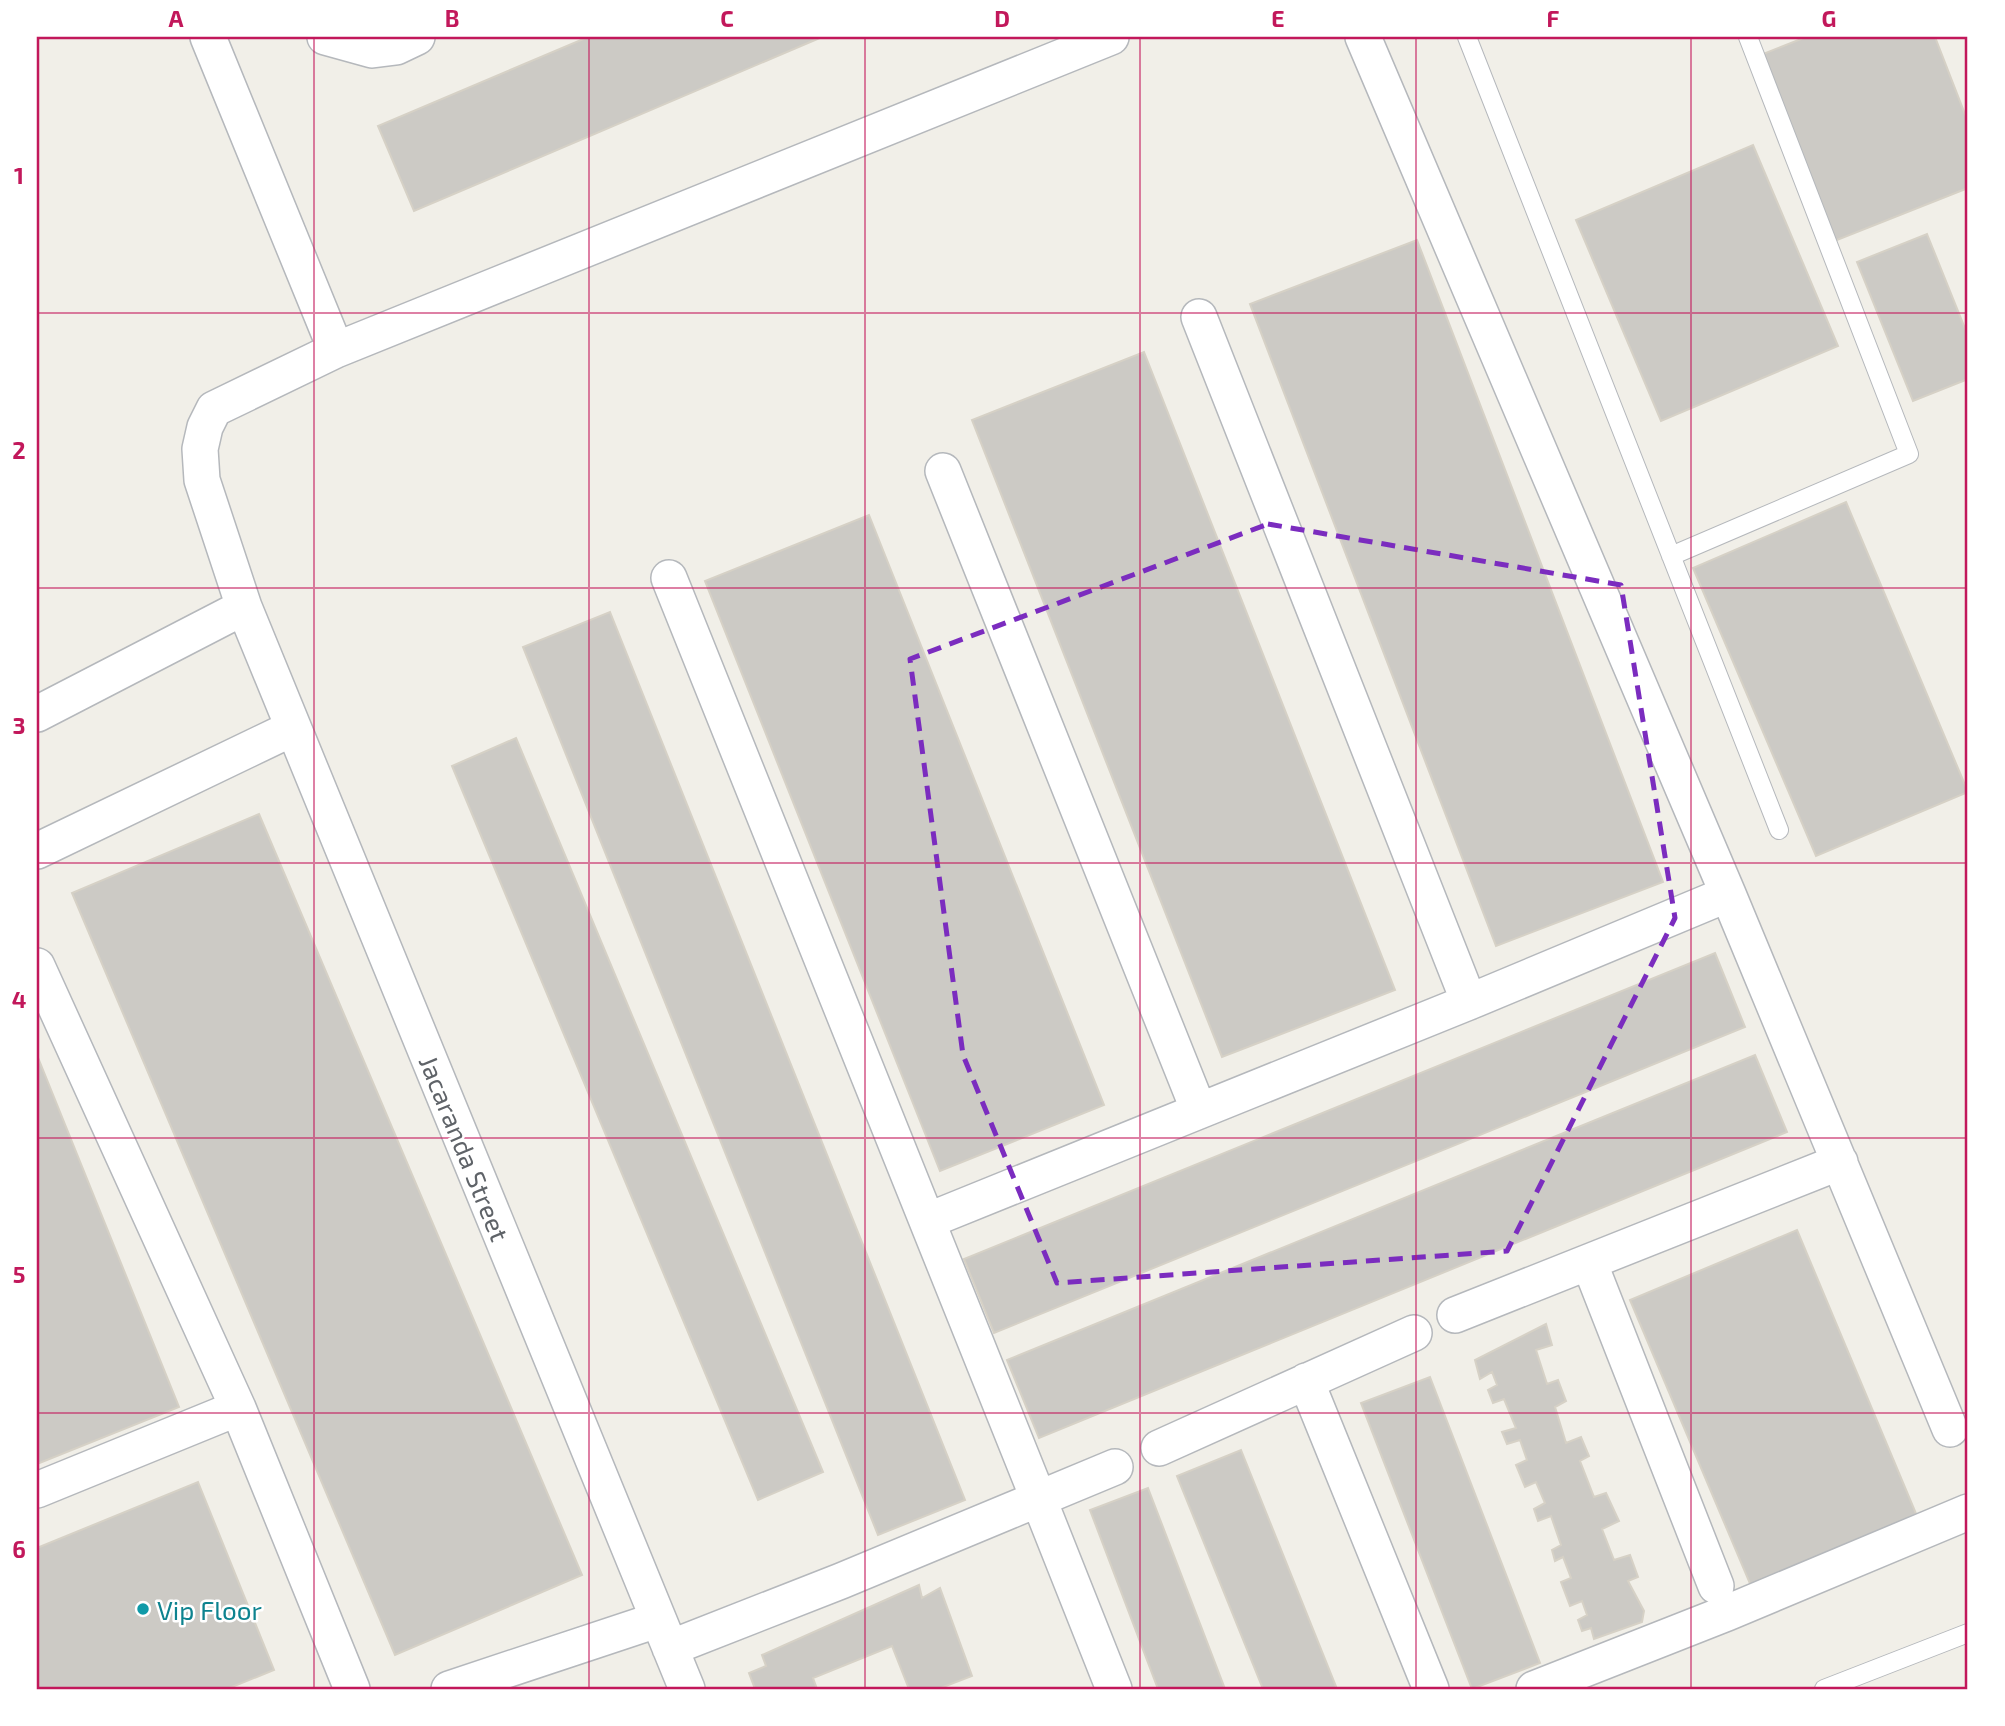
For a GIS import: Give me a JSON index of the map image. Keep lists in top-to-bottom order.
{
  "streets": {
    "street": ["Jacaranda Street"]
  },
  "places": ["Vip Floor"],
  "grid": {
    "columns": [
      "A",
      "B",
      "C",
      "D",
      "E",
      "F",
      "G"
    ],
    "rows": [
      "1",
      "2",
      "3",
      "4",
      "5",
      "6"
    ]
  }
}
